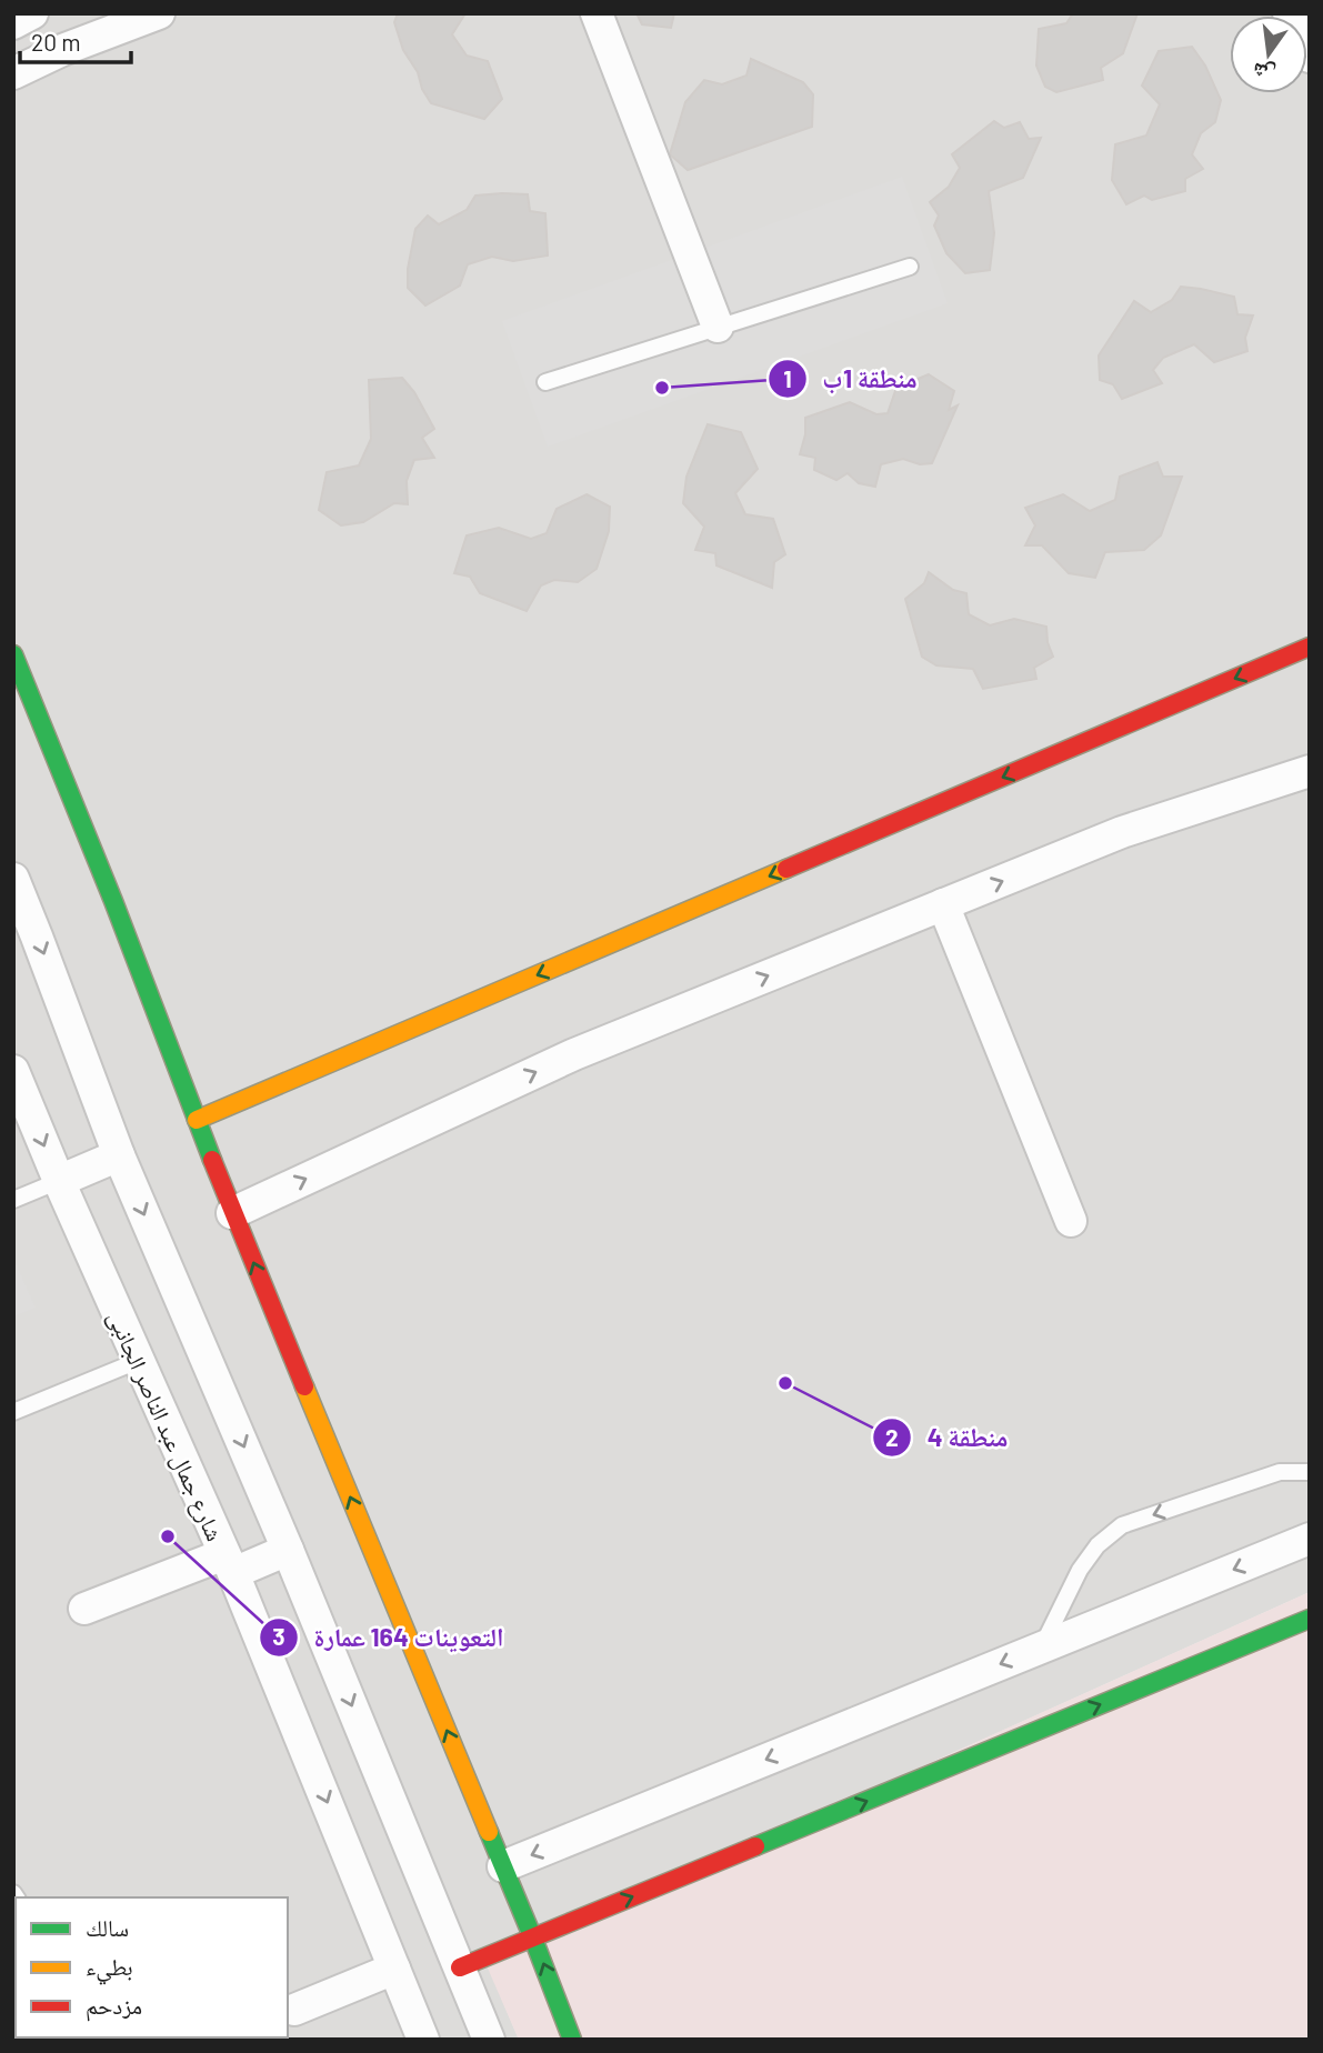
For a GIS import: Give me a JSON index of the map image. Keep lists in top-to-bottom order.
{
  "streets": {
    "street": ["شارع جمال عبد الناصر الجانبى"]
  },
  "places": ["منطقة 1ب", "منطقة 4", "التعوينات 164 عمارة"],
  "legend": ["سالك", "بطيء", "مزدحم"],
  "scale_bar": "20 m",
  "north": "bottom"
}
